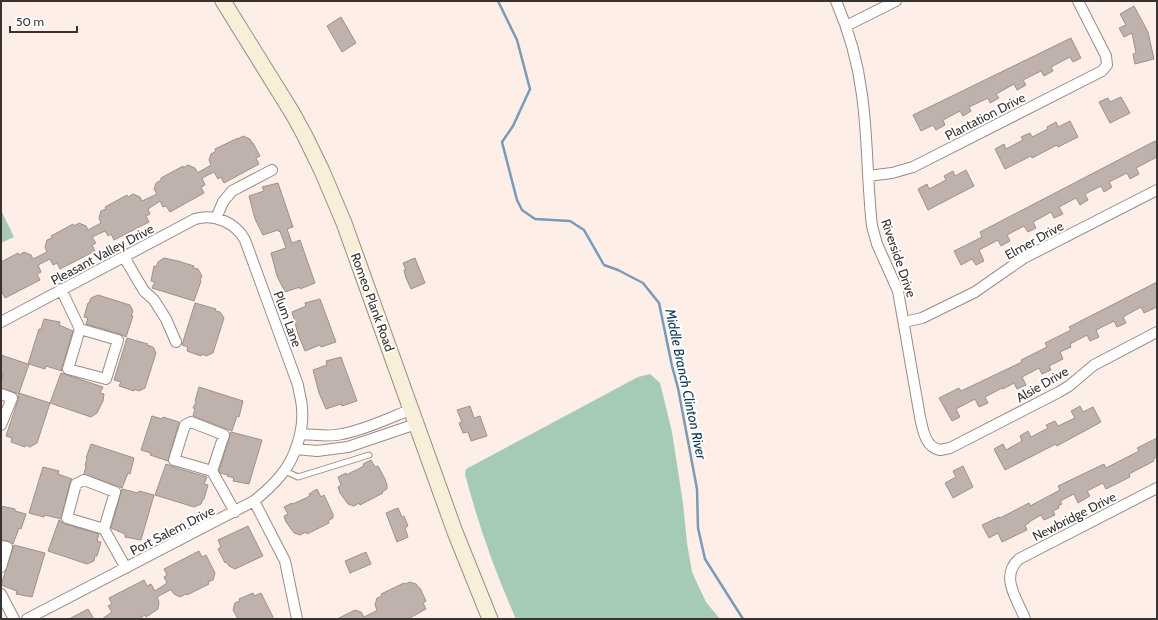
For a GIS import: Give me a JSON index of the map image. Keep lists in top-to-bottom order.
{
  "streets": {
    "main road": ["Romeo Plank Road"],
    "street": [
      "Plantation Drive",
      "Elmer Drive",
      "Pleasant Valley Drive",
      "Riverside Drive",
      "Plum Lane",
      "Alsie Drive",
      "Newbridge Drive",
      "Port Salem Drive"
    ]
  },
  "crossings": [
    ["Plantation Drive", "Riverside Drive"],
    ["Elmer Drive", "Riverside Drive"],
    ["Pleasant Valley Drive", "Plum Lane"],
    ["Riverside Drive", "Alsie Drive"],
    ["Plum Lane", "Port Salem Drive"]
  ],
  "water": ["Middle Branch Clinton River"],
  "scale_bar": "50 m"
}
